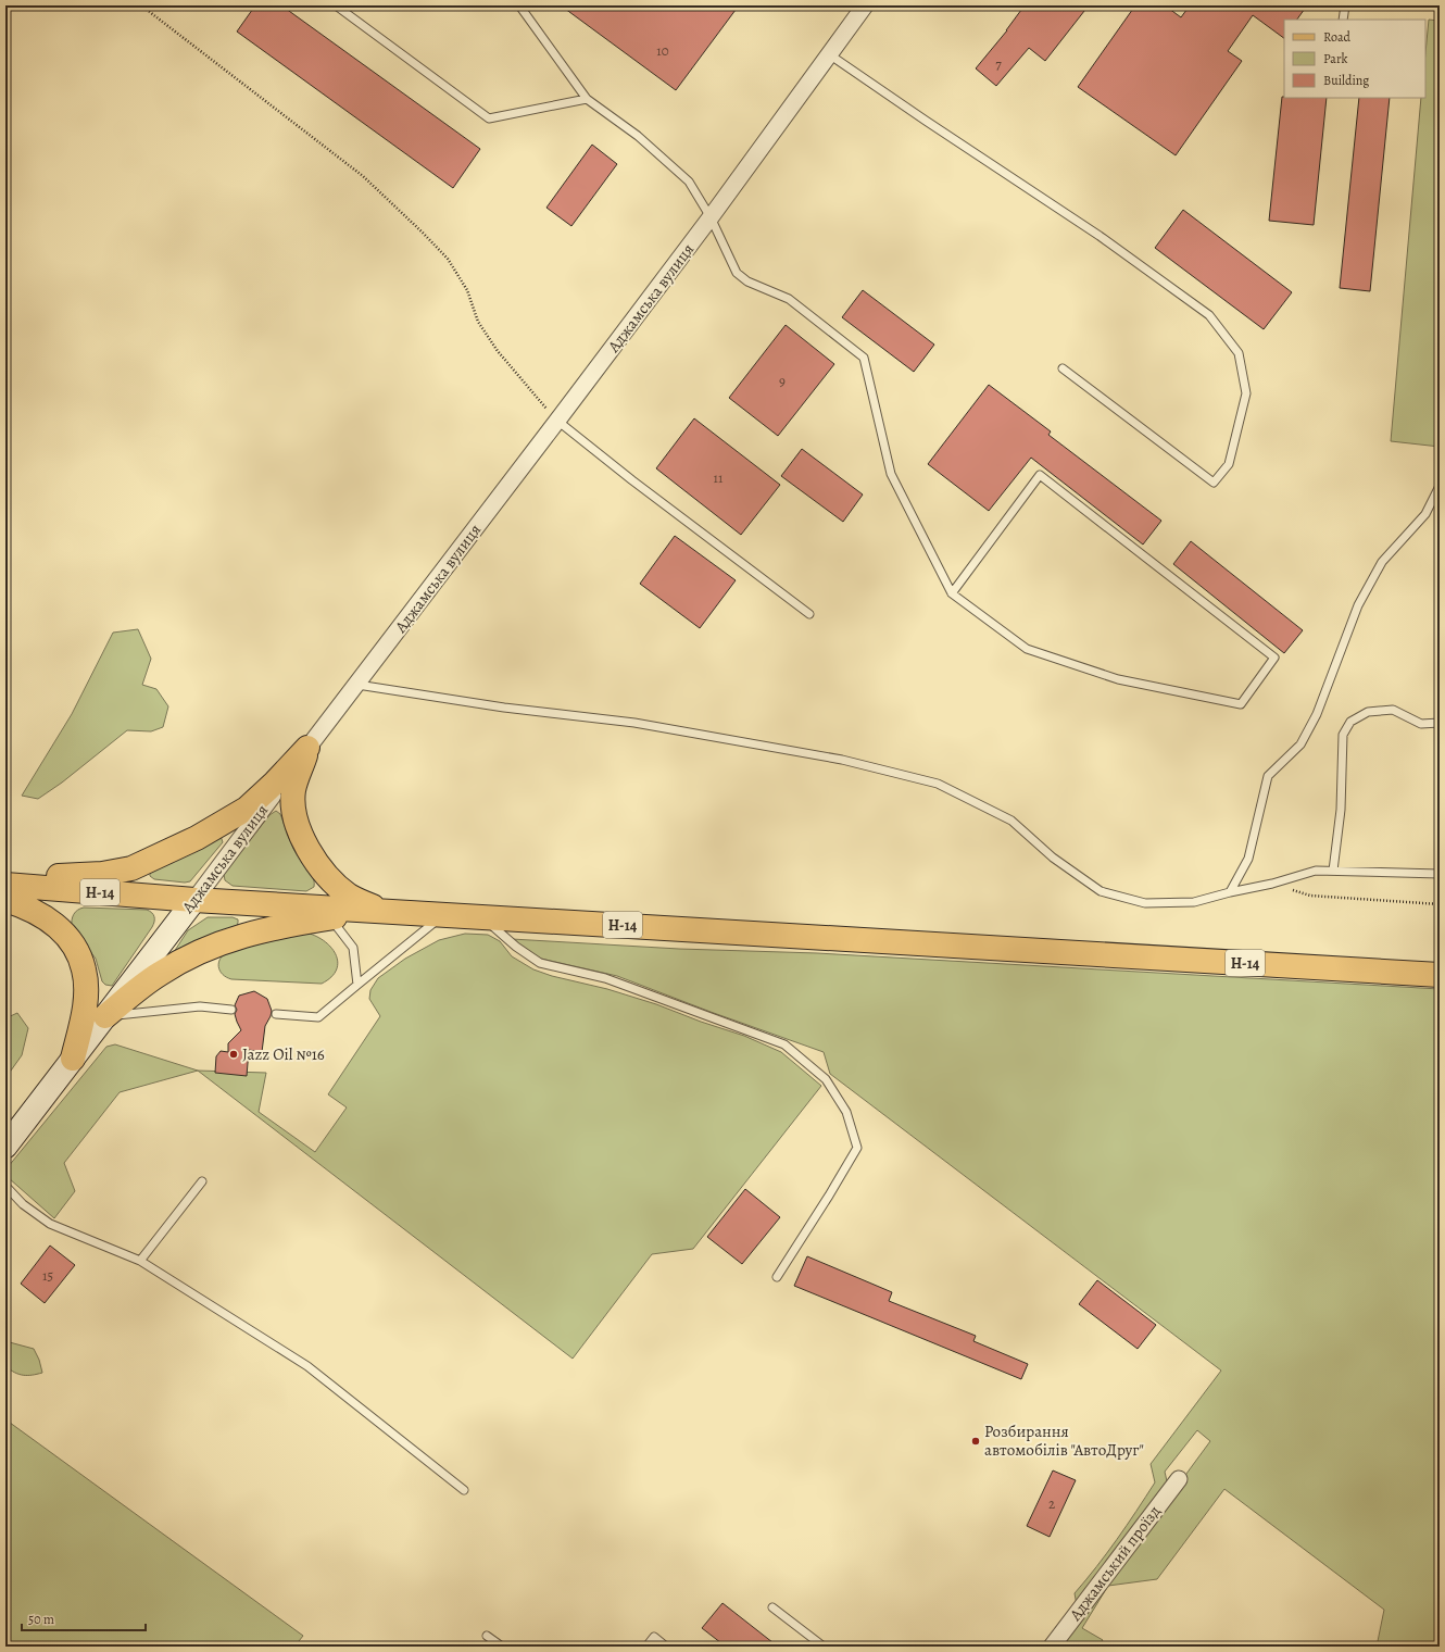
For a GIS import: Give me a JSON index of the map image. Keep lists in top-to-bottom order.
{
  "streets": {
    "main road": ["Аджамська вулиця", "Н-14"],
    "street": ["Аджамський проїзд"]
  },
  "crossings": [
    ["Аджамська вулиця", "Н-14"]
  ],
  "places": ["Jazz Oil №16", "Розбирання автомобілів \"АвтоДруг\""],
  "house_numbers": [
    "10",
    "7",
    "9",
    "11",
    "15",
    "2"
  ],
  "legend": ["Road", "Park", "Building"],
  "scale_bar": "50 m"
}
